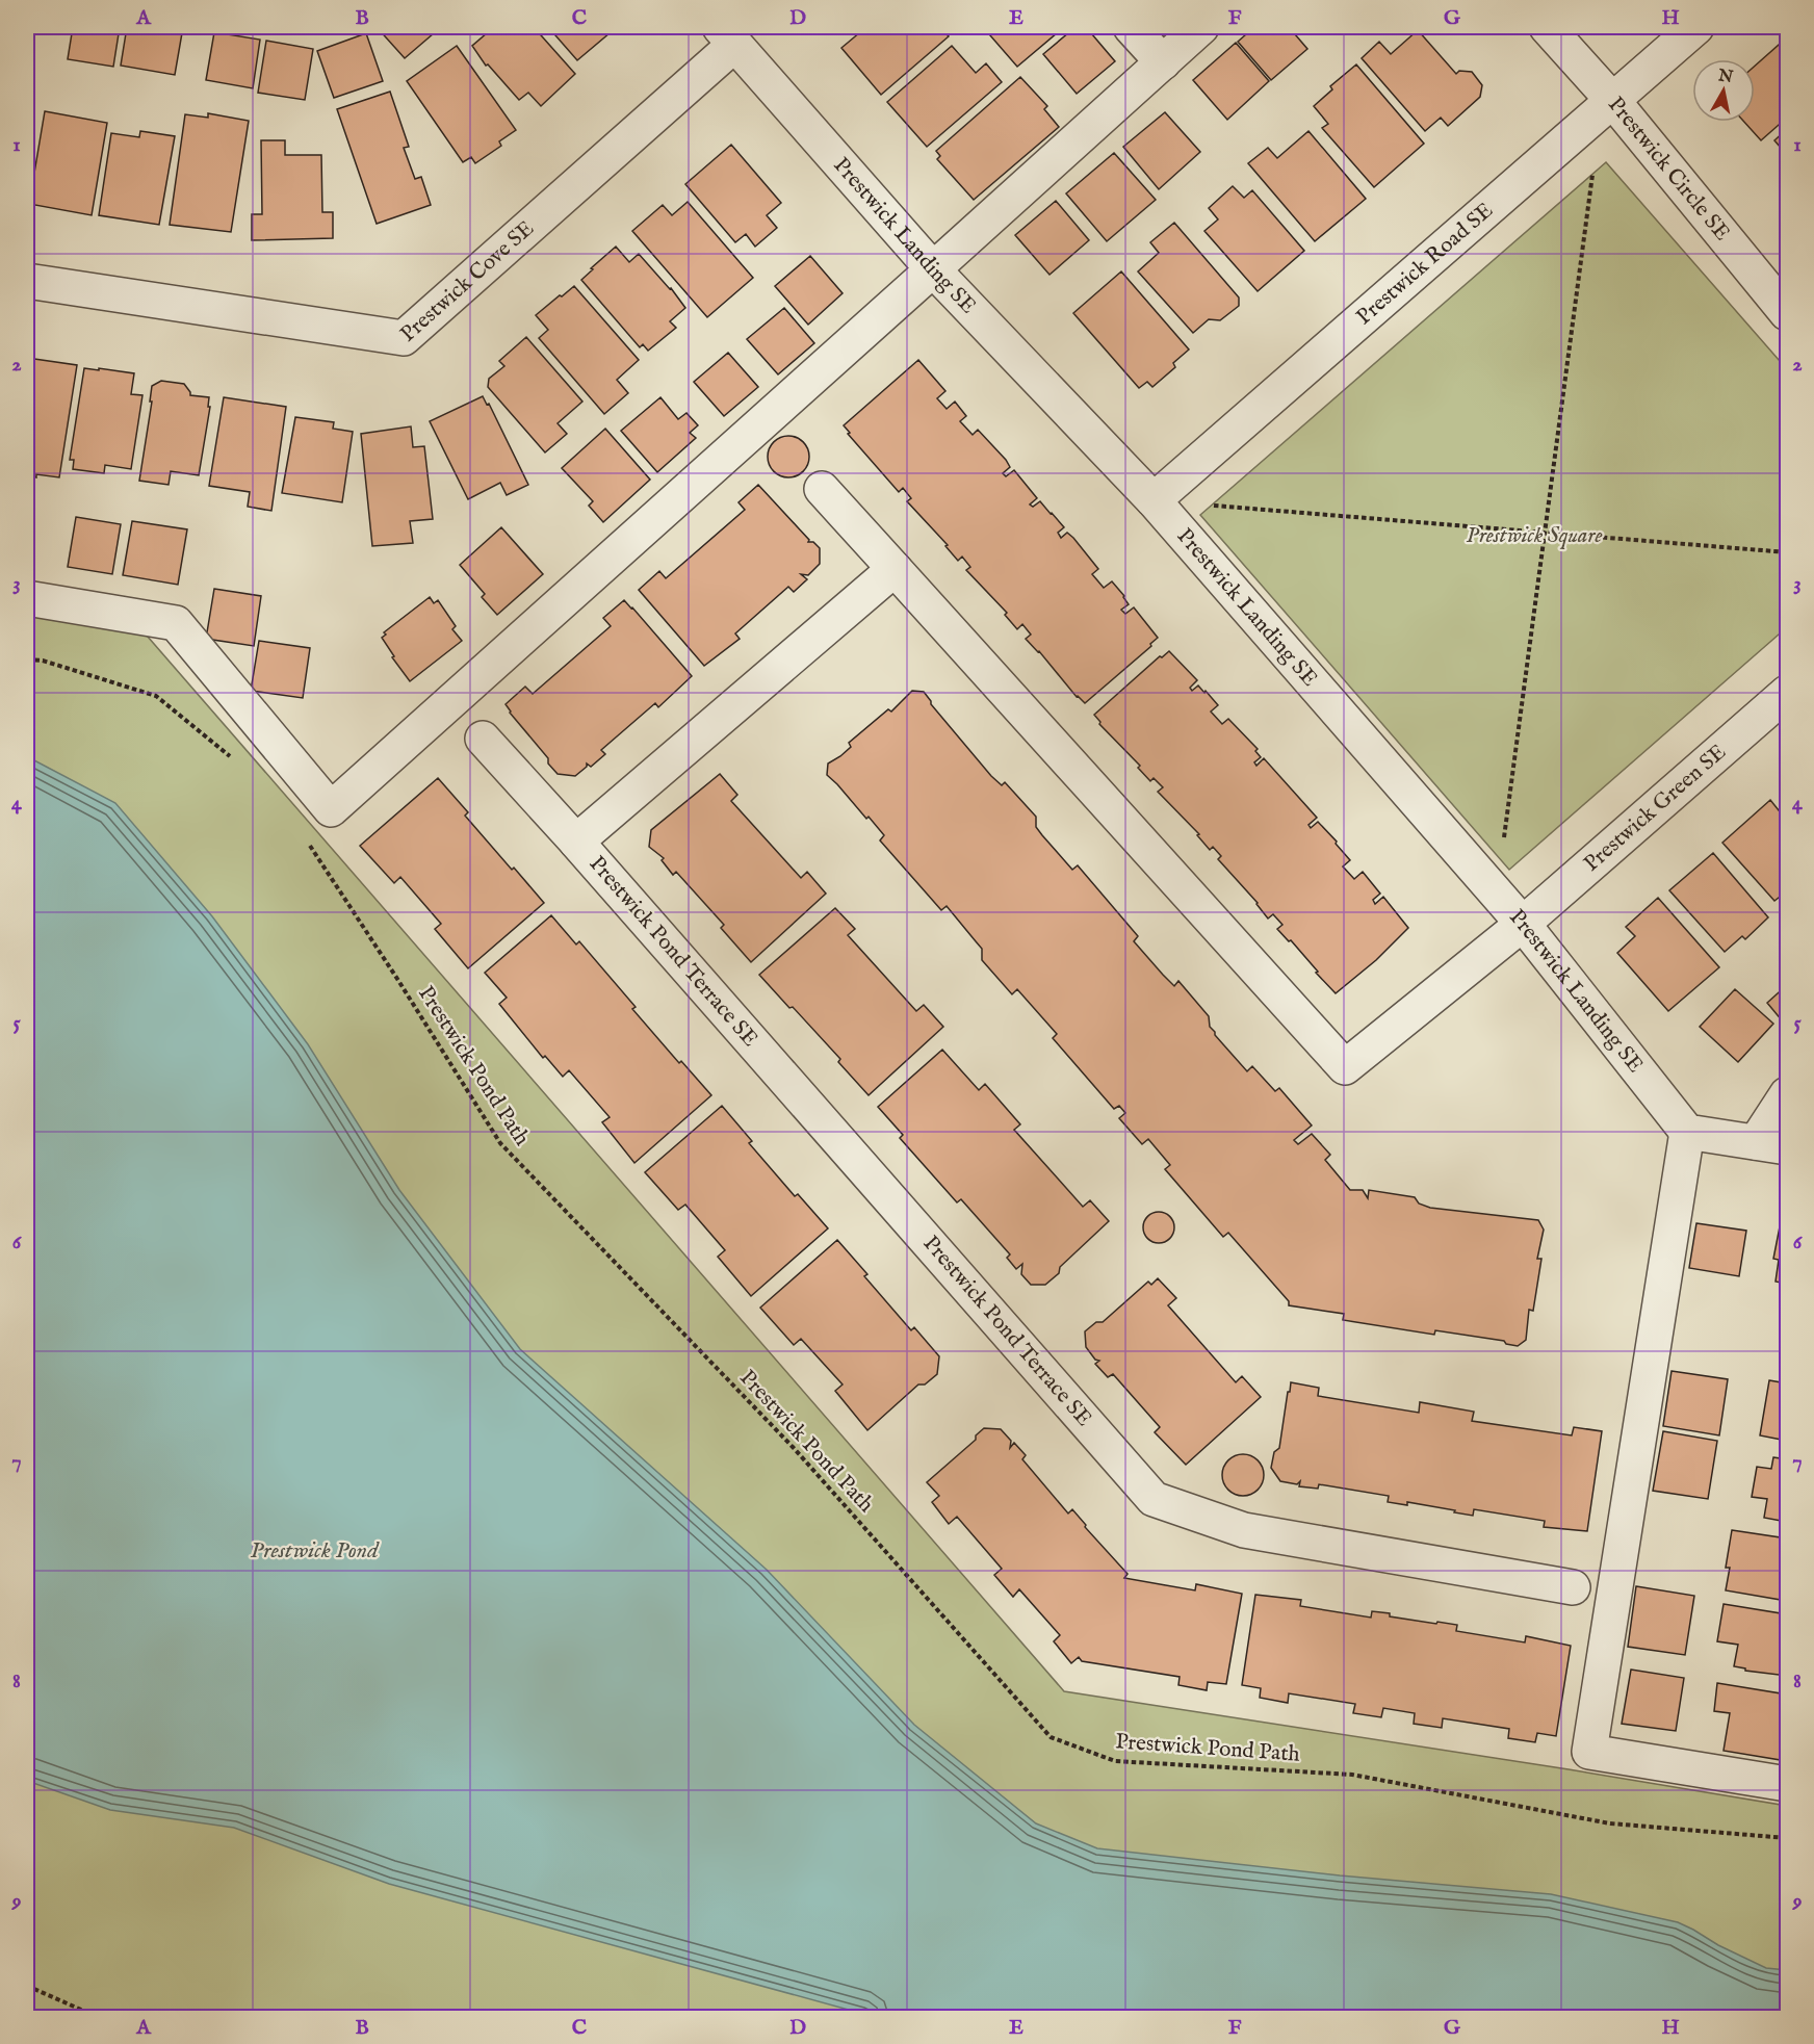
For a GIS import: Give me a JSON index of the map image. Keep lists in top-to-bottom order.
{
  "streets": {
    "street": [
      "Prestwick Circle SE",
      "Prestwick Landing SE",
      "Prestwick Road SE",
      "Prestwick Cove SE",
      "Prestwick Green SE",
      "Prestwick Pond Terrace SE"
    ],
    "path": ["Prestwick Pond Path"]
  },
  "crossings": [
    ["Prestwick Circle SE", "Prestwick Road SE"],
    ["Prestwick Landing SE", "Prestwick Road SE"],
    ["Prestwick Landing SE", "Prestwick Cove SE"],
    ["Prestwick Landing SE", "Prestwick Green SE"]
  ],
  "water": ["Prestwick Pond"],
  "parks": ["Prestwick Square"],
  "north": "top",
  "grid": {
    "columns": [
      "A",
      "B",
      "C",
      "D",
      "E",
      "F",
      "G",
      "H"
    ],
    "rows": [
      "1",
      "2",
      "3",
      "4",
      "5",
      "6",
      "7",
      "8",
      "9"
    ]
  }
}
